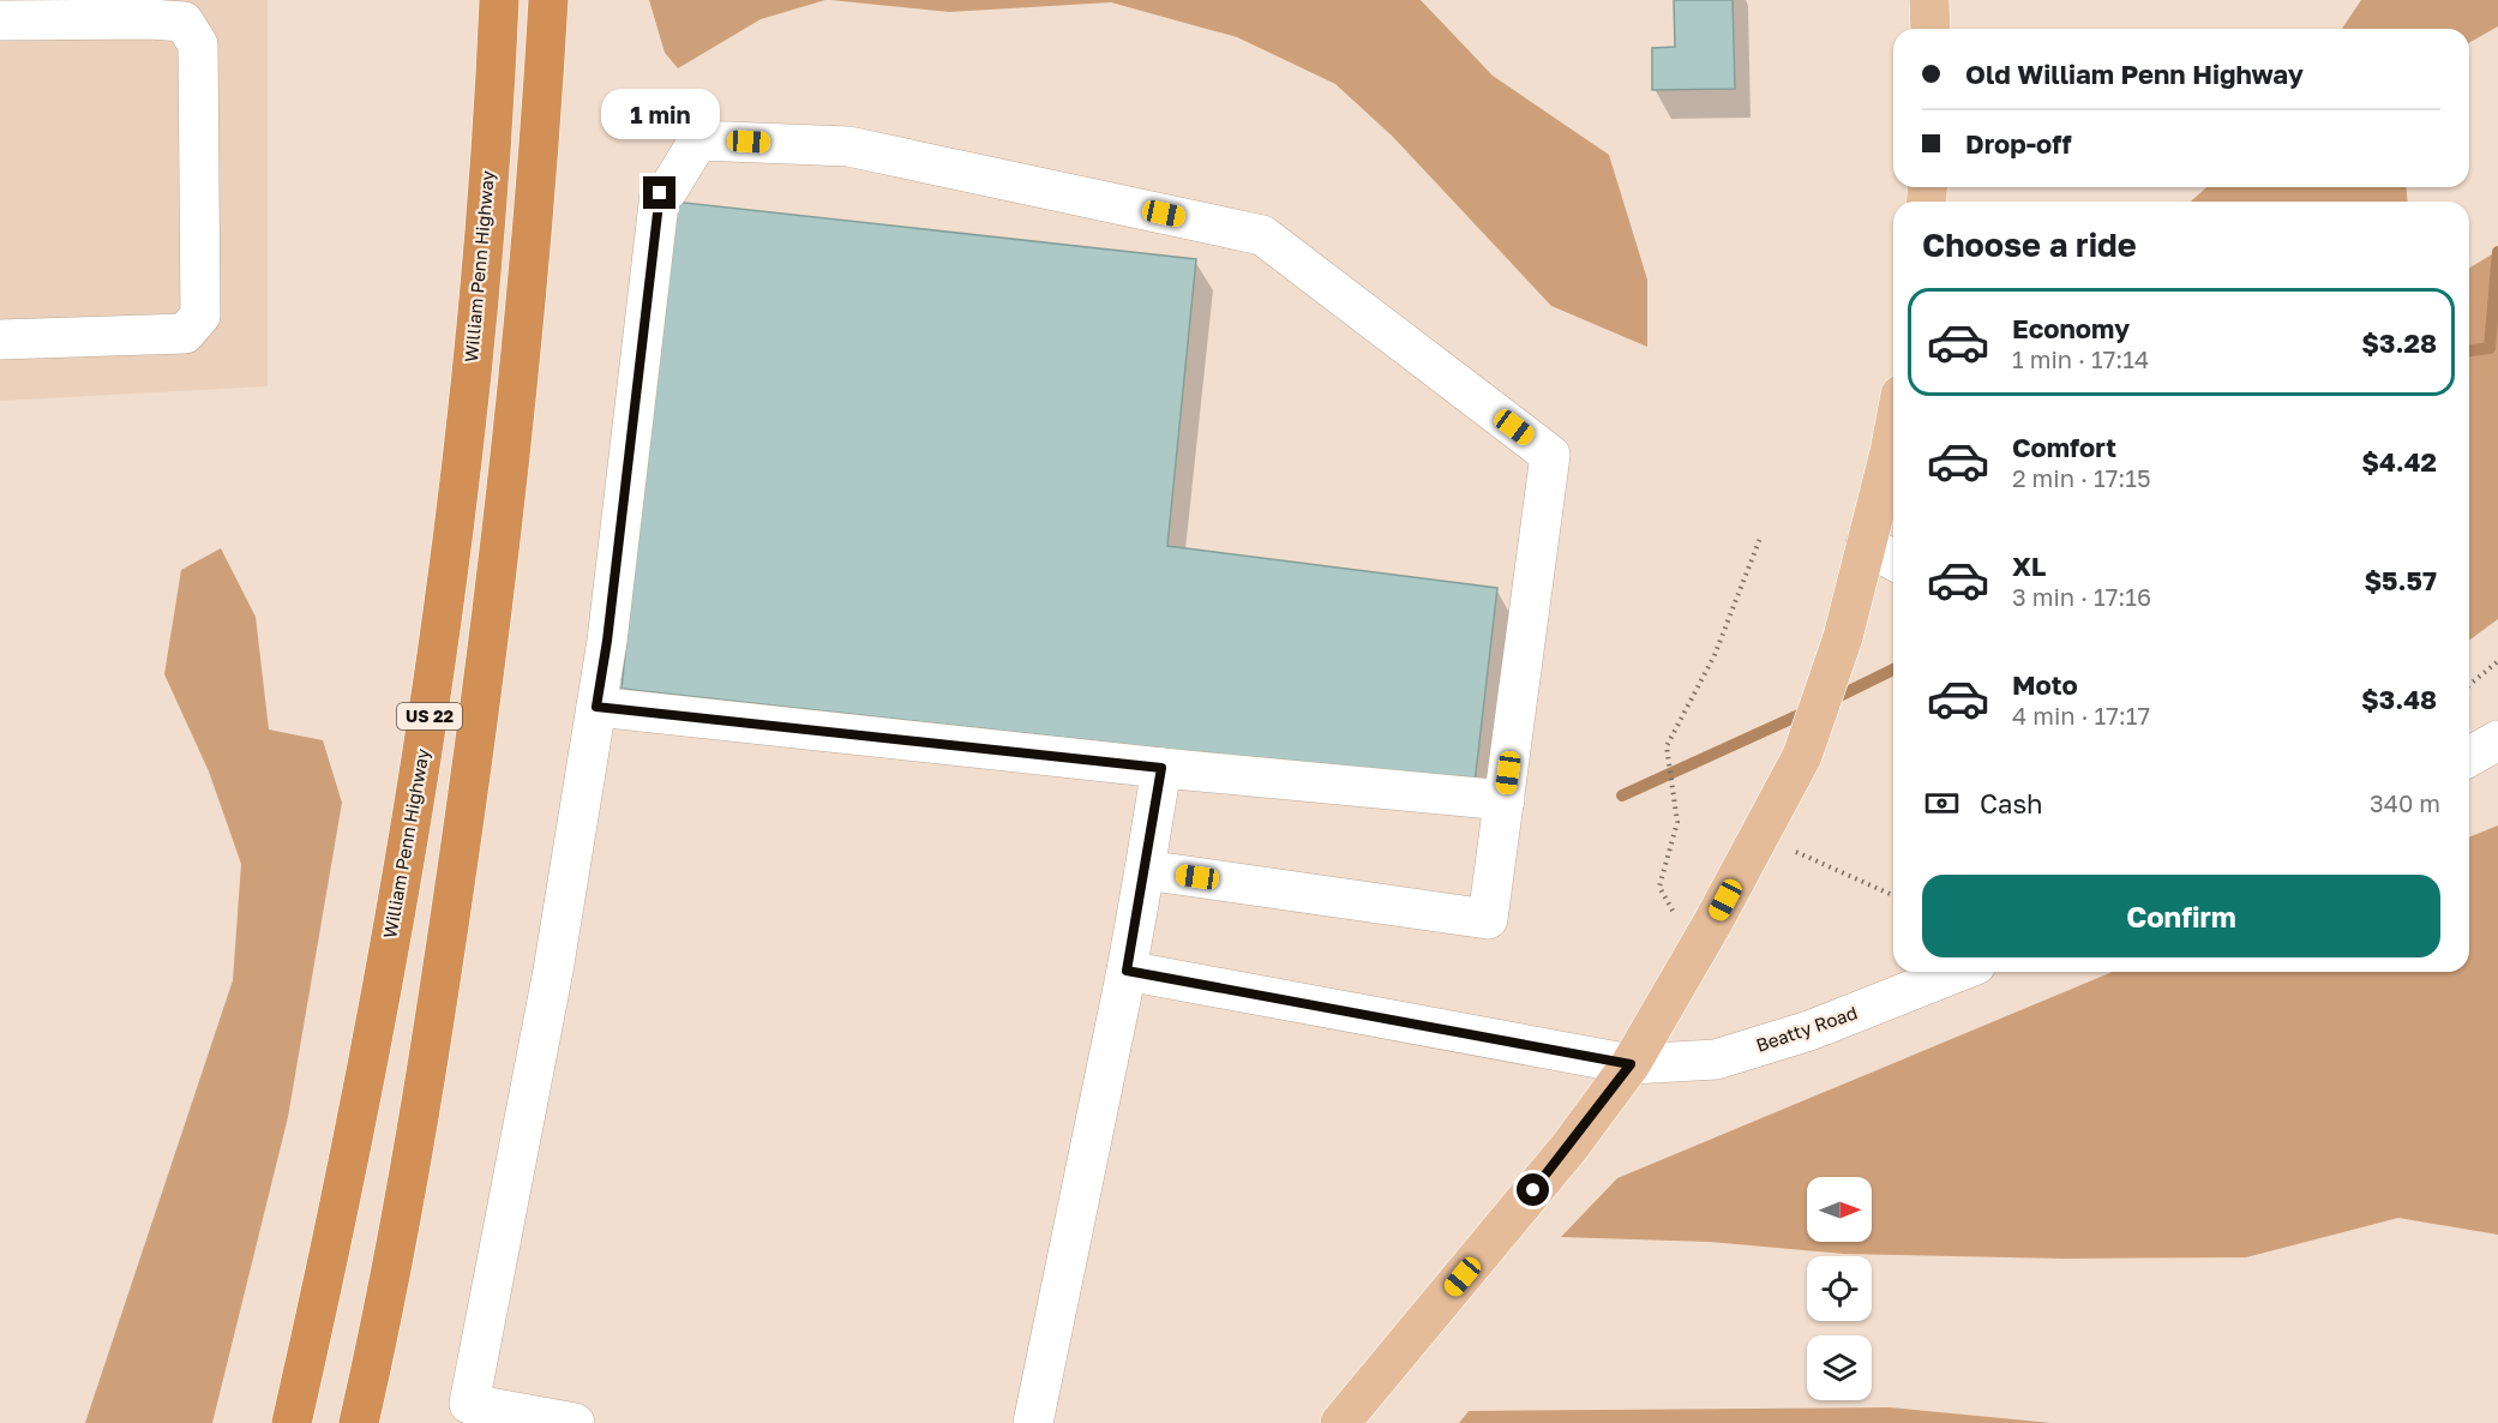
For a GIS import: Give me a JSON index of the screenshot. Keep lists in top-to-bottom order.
{
  "streets": {
    "highway": ["William Penn Highway", "US 22"],
    "street": ["Beatty Road"]
  },
  "north": "right",
  "page": {
    "banner": ["Old William Penn Highway", "Drop-off"],
    "bubble": "1 min",
    "heading": "Choose a ride",
    "list": [
      {
        "name": "Economy",
        "note": "1 min · 17:14",
        "value": "$3.28"
      },
      {
        "name": "Comfort",
        "note": "2 min · 17:15",
        "value": "$4.42"
      },
      {
        "name": "XL",
        "note": "3 min · 17:16",
        "value": "$5.57"
      },
      {
        "name": "Moto",
        "note": "4 min · 17:17",
        "value": "$3.48"
      }
    ],
    "pay": ["Cash", "340 m"],
    "buttons": "Confirm"
  }
}
